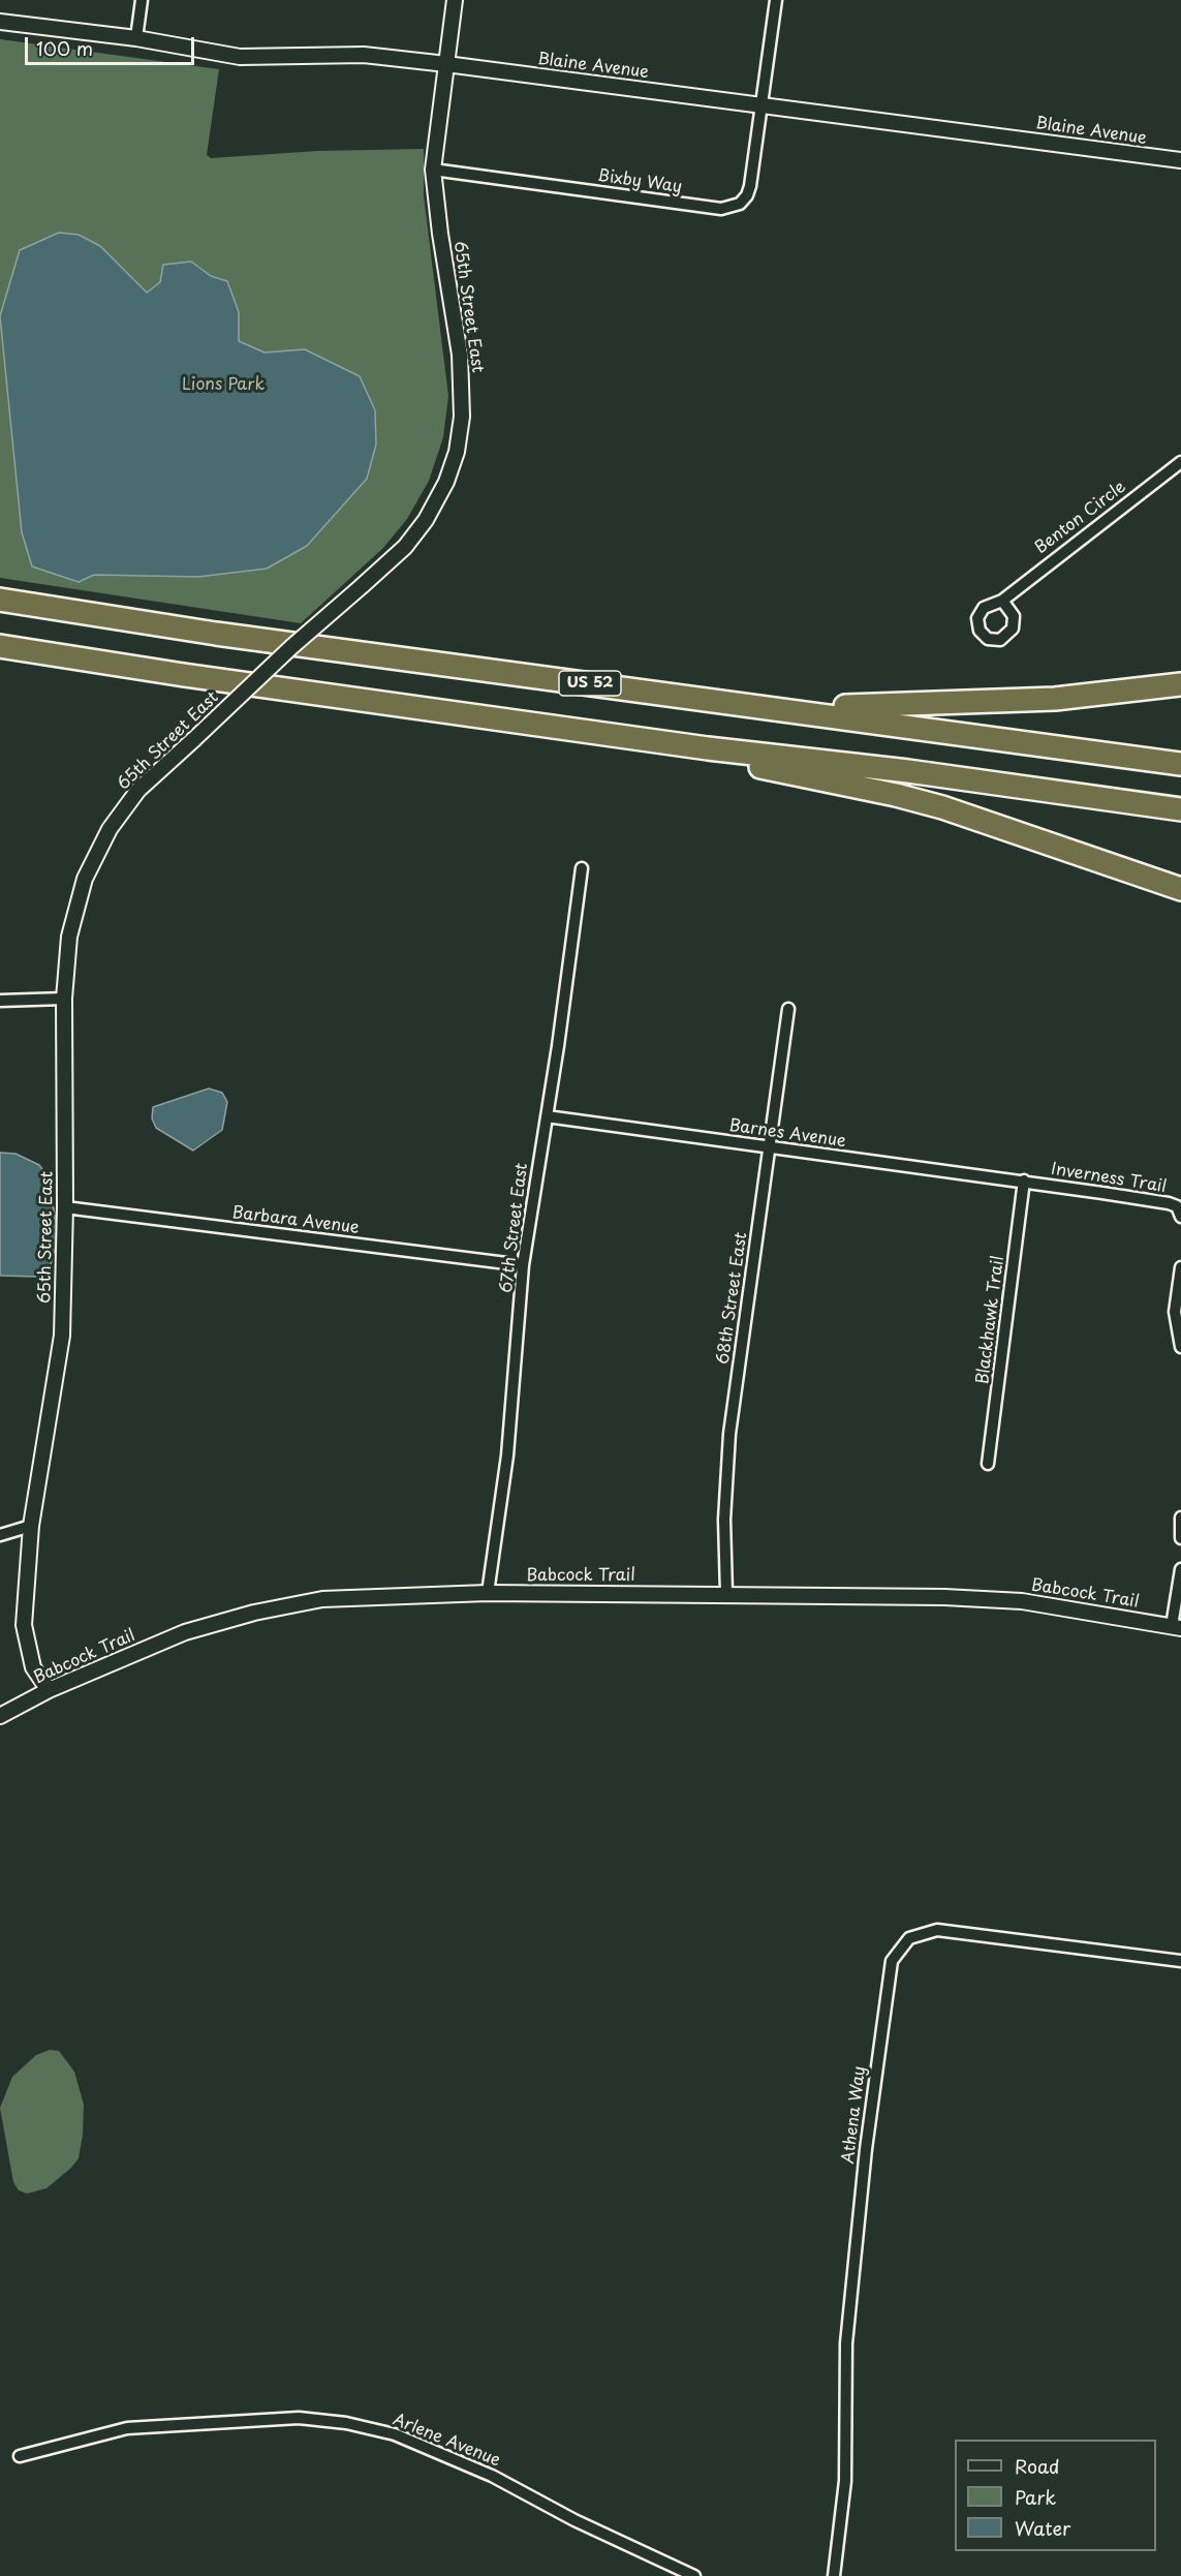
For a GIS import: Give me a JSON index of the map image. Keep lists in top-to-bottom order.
{
  "streets": {
    "highway": ["US 52"],
    "street": [
      "Blaine Avenue",
      "Bixby Way",
      "65th Street East",
      "Benton Circle",
      "Barnes Avenue",
      "Inverness Trail",
      "Barbara Avenue",
      "67th Street East",
      "68th Street East",
      "Blackhawk Trail",
      "Babcock Trail",
      "Athena Way",
      "Arlene Avenue"
    ]
  },
  "crossings": [
    ["Blaine Avenue", "Bixby Way"],
    ["Blaine Avenue", "65th Street East"],
    ["Bixby Way", "65th Street East"],
    ["65th Street East", "Barbara Avenue"],
    ["65th Street East", "Babcock Trail"],
    ["Barnes Avenue", "Inverness Trail"],
    ["Barnes Avenue", "67th Street East"],
    ["Barnes Avenue", "68th Street East"],
    ["Barnes Avenue", "Blackhawk Trail"],
    ["Inverness Trail", "Blackhawk Trail"],
    ["Barbara Avenue", "67th Street East"],
    ["67th Street East", "Babcock Trail"],
    ["68th Street East", "Babcock Trail"]
  ],
  "parks": ["Lions Park"],
  "legend": ["Road", "Park", "Water"],
  "scale_bar": "100 m"
}
